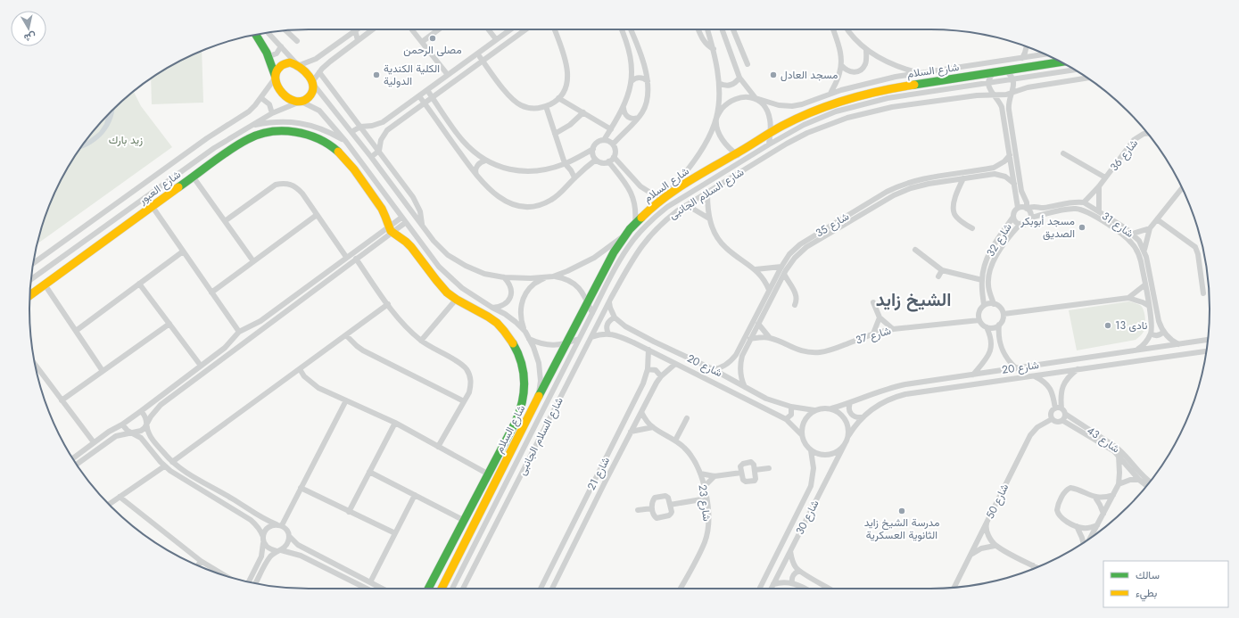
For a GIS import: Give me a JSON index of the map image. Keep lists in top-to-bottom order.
{
  "streets": {
    "street": [
      "شارع السلام",
      "شارع 36",
      "شارع العبور",
      "شارع السلام الجانبى",
      "شارع 35",
      "شارع 31",
      "شارع 32",
      "شارع 37",
      "شارع 20",
      "شارع 43",
      "شارع 21",
      "شارع 50",
      "شارع 23",
      "شارع 30"
    ]
  },
  "crossings": [
    ["شارع 36", "شارع 31"],
    ["شارع السلام الجانبى", "شارع 20"],
    ["شارع 35", "شارع 37"],
    ["شارع 35", "شارع 20"],
    ["شارع 31", "شارع 32"],
    ["شارع 32", "شارع 37"],
    ["شارع 20", "شارع 21"],
    ["شارع 20", "شارع 30"],
    ["شارع 43", "شارع 50"],
    ["شارع 21", "شارع 23"]
  ],
  "districts": ["الشيخ زايد"],
  "parks": ["زيد بارك"],
  "places": [
    "مصلى الرحمن",
    "الكلية الكندية الدولية",
    "مسجد العادل",
    "مسجد أبوبكر الصديق",
    "نادى 13",
    "مدرسة الشيخ زايد الثانوية العسكرية"
  ],
  "legend": ["سالك", "بطيء"],
  "north": "bottom"
}
